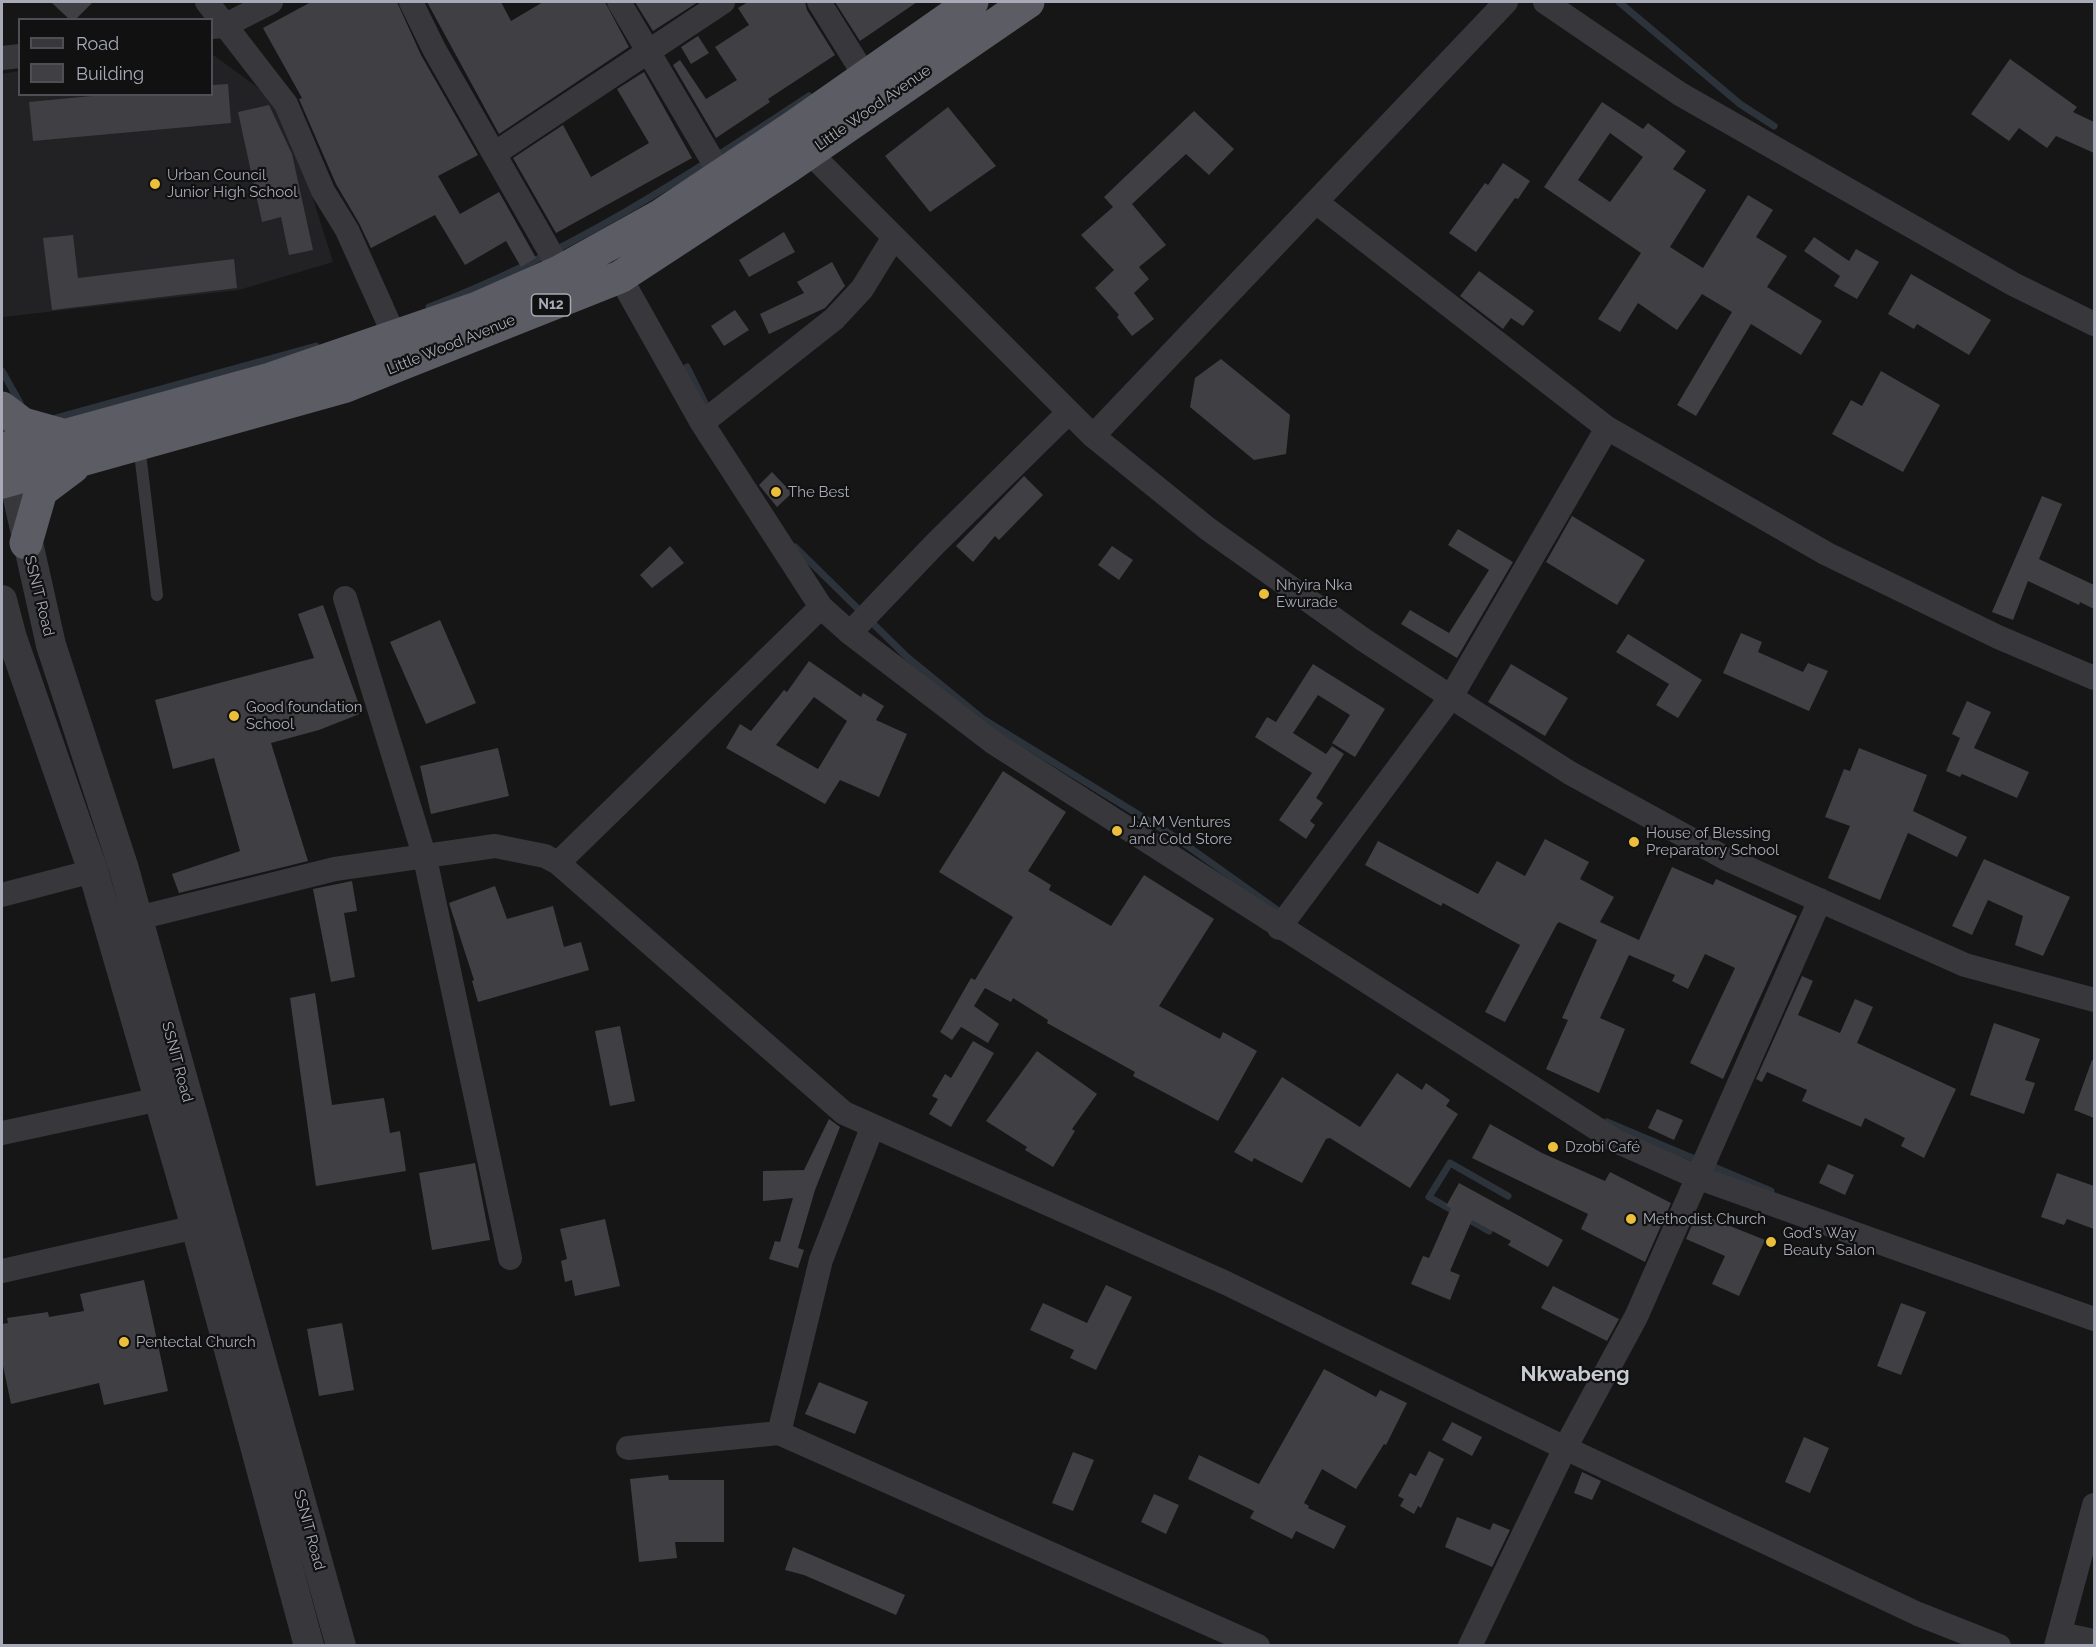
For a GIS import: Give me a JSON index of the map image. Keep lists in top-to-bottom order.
{
  "streets": {
    "highway": ["Little Wood Avenue", "N12"],
    "street": ["SSNIT Road"]
  },
  "crossings": [
    ["Little Wood Avenue", "SSNIT Road"]
  ],
  "districts": ["Nkwabeng"],
  "places": [
    "Urban Council Junior High School",
    "The Best",
    "Nhyira Nka Ewurade",
    "Good foundation School",
    "J.A.M Ventures and Cold Store",
    "House of Blessing Preparatory School",
    "Dzobi Café",
    "Methodist Church",
    "God's Way Beauty Salon",
    "Pentectal Church"
  ],
  "legend": ["Road", "Building"]
}
